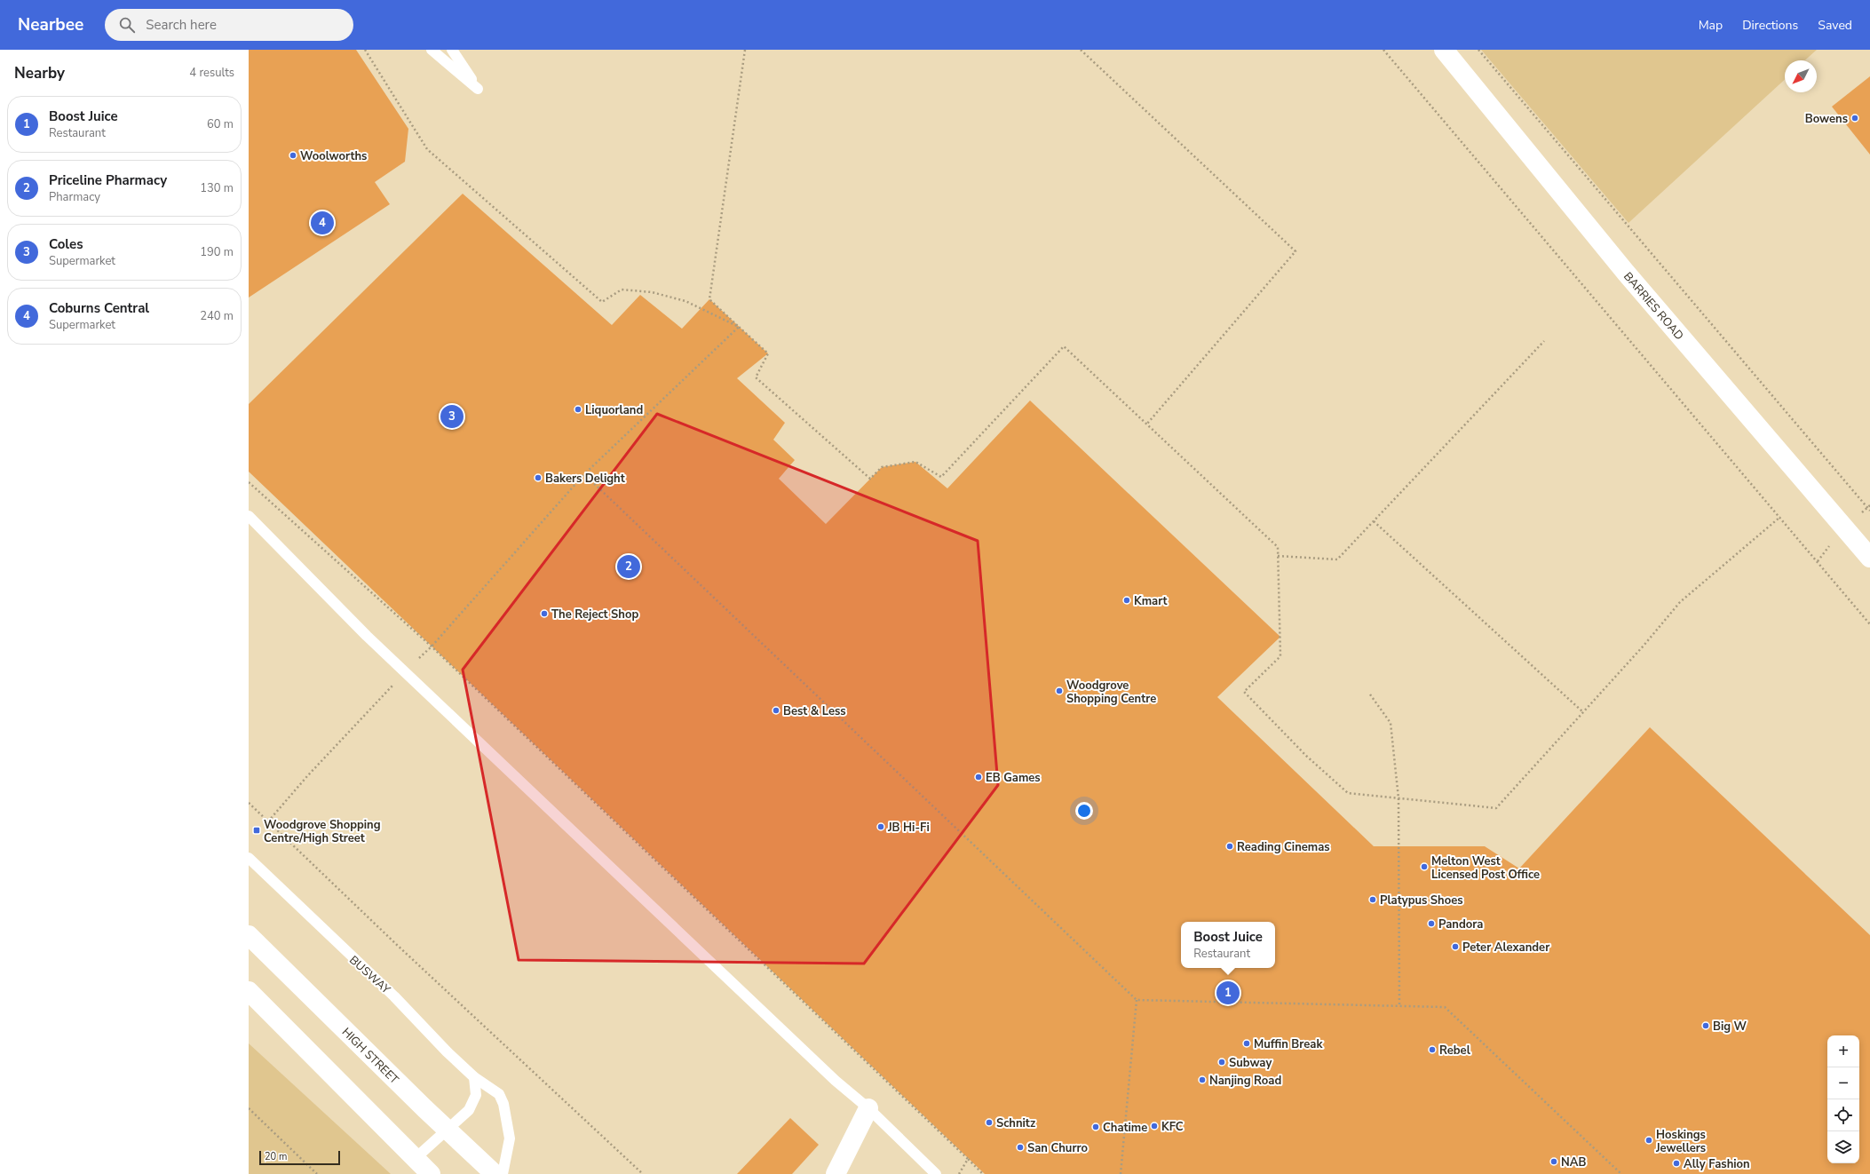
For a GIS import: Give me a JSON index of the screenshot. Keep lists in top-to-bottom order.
{
  "streets": {
    "street": ["BARRIES ROAD", "HIGH STREET"],
    "lane": ["BUSWAY"]
  },
  "places": {
    "other": [
      "Bowens",
      "Woolworths",
      "Liquorland",
      "Bakers Delight",
      "Kmart",
      "The Reject Shop",
      "Woodgrove Shopping Centre",
      "Best & Less",
      "EB Games",
      "JB Hi-Fi",
      "Reading Cinemas",
      "Melton West Licensed Post Office",
      "Platypus Shoes",
      "Pandora",
      "Peter Alexander",
      "Big W",
      "Muffin Break",
      "Rebel",
      "Subway",
      "Nanjing Road",
      "Schnitz",
      "KFC",
      "Chatime",
      "Hoskings Jewellers",
      "San Churro",
      "NAB",
      "Ally Fashion"
    ],
    "transit": ["Woodgrove Shopping Centre/High Street"]
  },
  "scale_bar": "20 m",
  "north": "bottom left",
  "page": {
    "header": "Nearbee",
    "search": "Search here",
    "nav": ["Map", "Directions", "Saved"],
    "heading": ["Nearby", "4 results"],
    "list": [
      {
        "mark": "1",
        "name": "Boost Juice",
        "note": "Restaurant",
        "value": "60 m"
      },
      {
        "mark": "2",
        "name": "Priceline Pharmacy",
        "note": "Pharmacy",
        "value": "130 m"
      },
      {
        "mark": "3",
        "name": "Coles",
        "note": "Supermarket",
        "value": "190 m"
      },
      {
        "mark": "4",
        "name": "Coburns Central",
        "note": "Supermarket",
        "value": "240 m"
      }
    ],
    "pins": [
      "4",
      "3",
      "2",
      "1"
    ],
    "popup": ["Boost Juice", "Restaurant"],
    "map_buttons": ["+", "−"],
    "scale": "20 m"
  }
}
